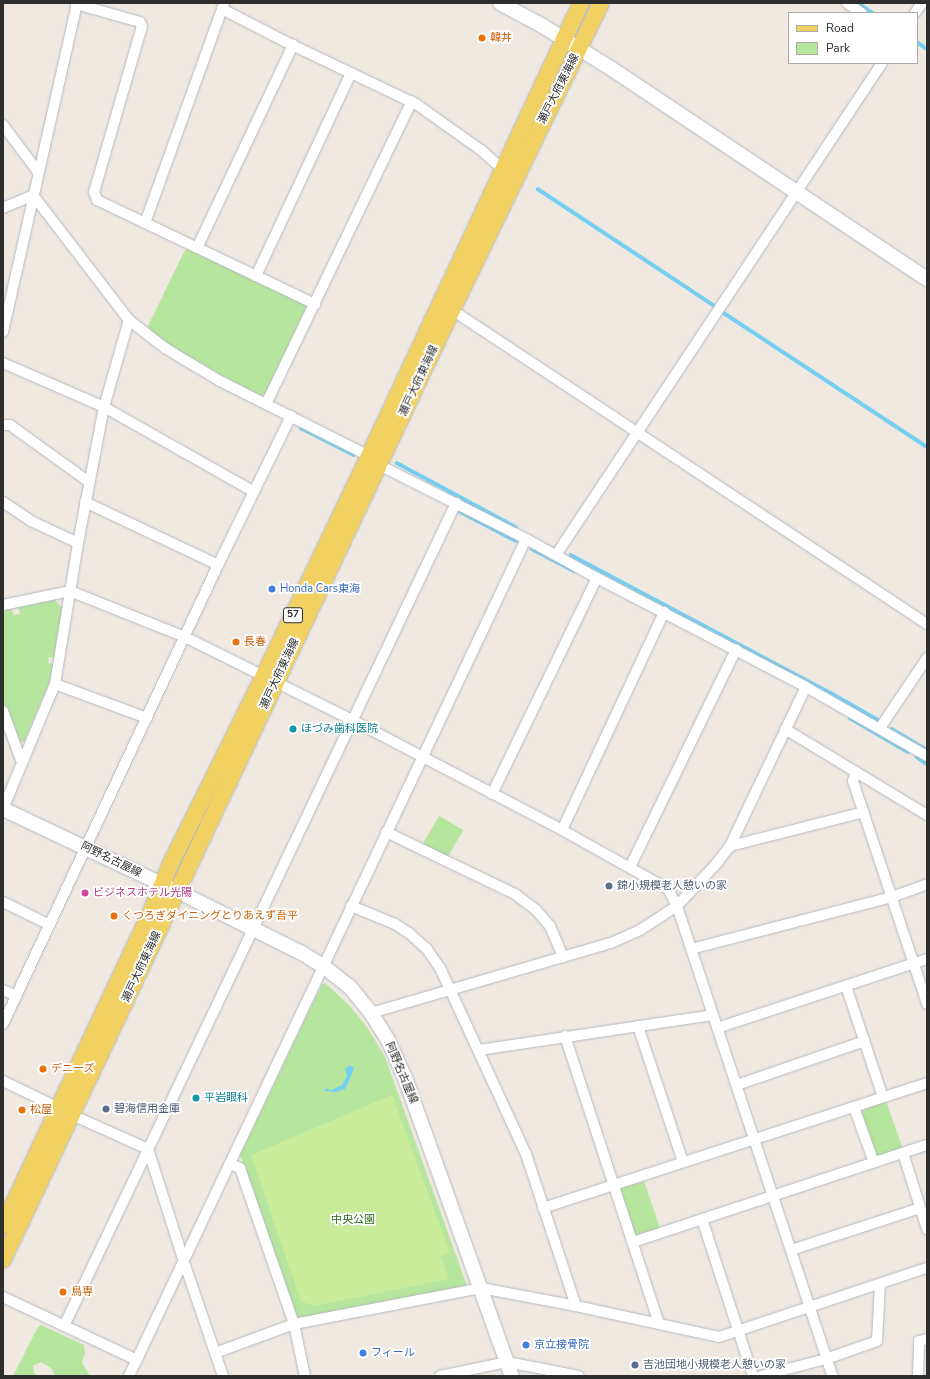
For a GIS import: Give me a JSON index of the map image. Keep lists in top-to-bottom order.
{
  "streets": {
    "main road": ["瀬戸大府東海線", "57", "阿野名古屋線"]
  },
  "crossings": [
    ["瀬戸大府東海線", "阿野名古屋線"]
  ],
  "parks": ["中央公園"],
  "places": [
    "韓丼",
    "Honda Cars東海",
    "長春",
    "ほづみ歯科医院",
    "錦小規模老人憩いの家",
    "ビジネスホテル光陽",
    "くつろぎダイニングとりあえず吾平",
    "デニーズ",
    "平岩眼科",
    "碧海信用金庫",
    "松屋",
    "鳥専",
    "京立接骨院",
    "フィール",
    "吉池団地小規模老人憩いの家"
  ],
  "legend": ["Road", "Park"]
}
